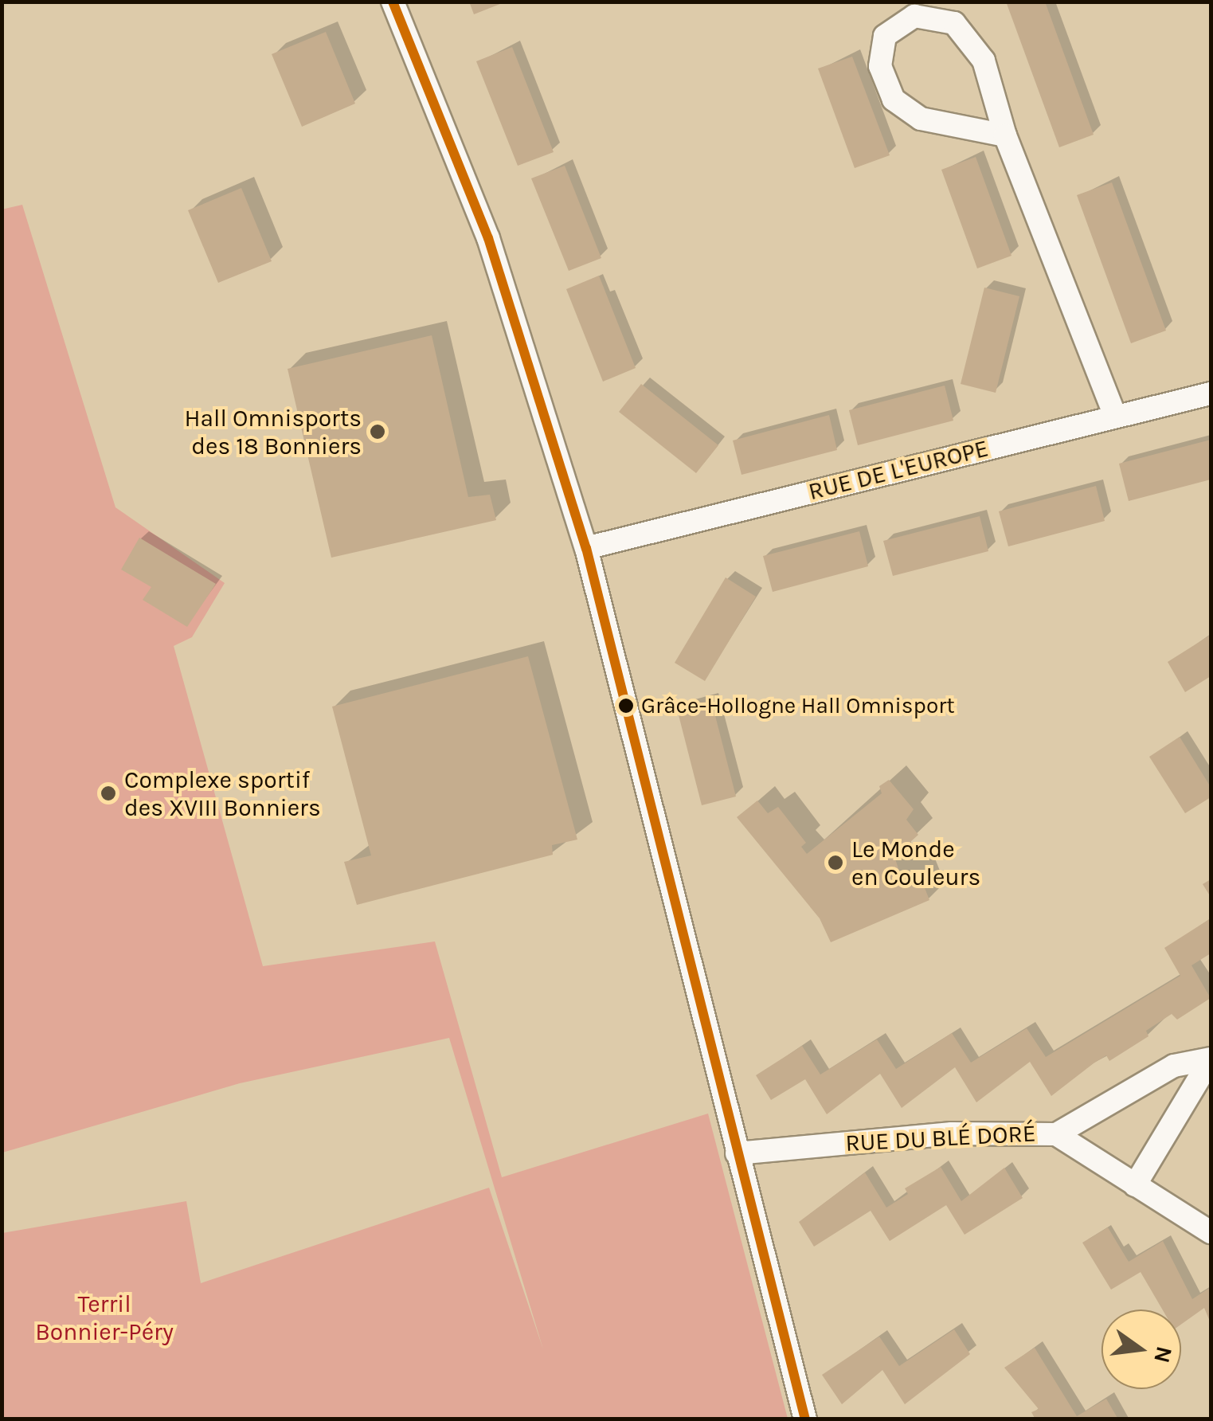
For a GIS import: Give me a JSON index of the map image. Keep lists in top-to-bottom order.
{
  "streets": {
    "street": ["RUE DE L'EUROPE", "RUE DU BLÉ DORÉ"]
  },
  "parks": ["Terril Bonnier-Péry"],
  "places": [
    "Hall Omnisports des 18 Bonniers",
    "Grâce-Hollogne Hall Omnisport",
    "Complexe sportif des XVIII Bonniers",
    "Le Monde en Couleurs"
  ],
  "north": "right"
}
